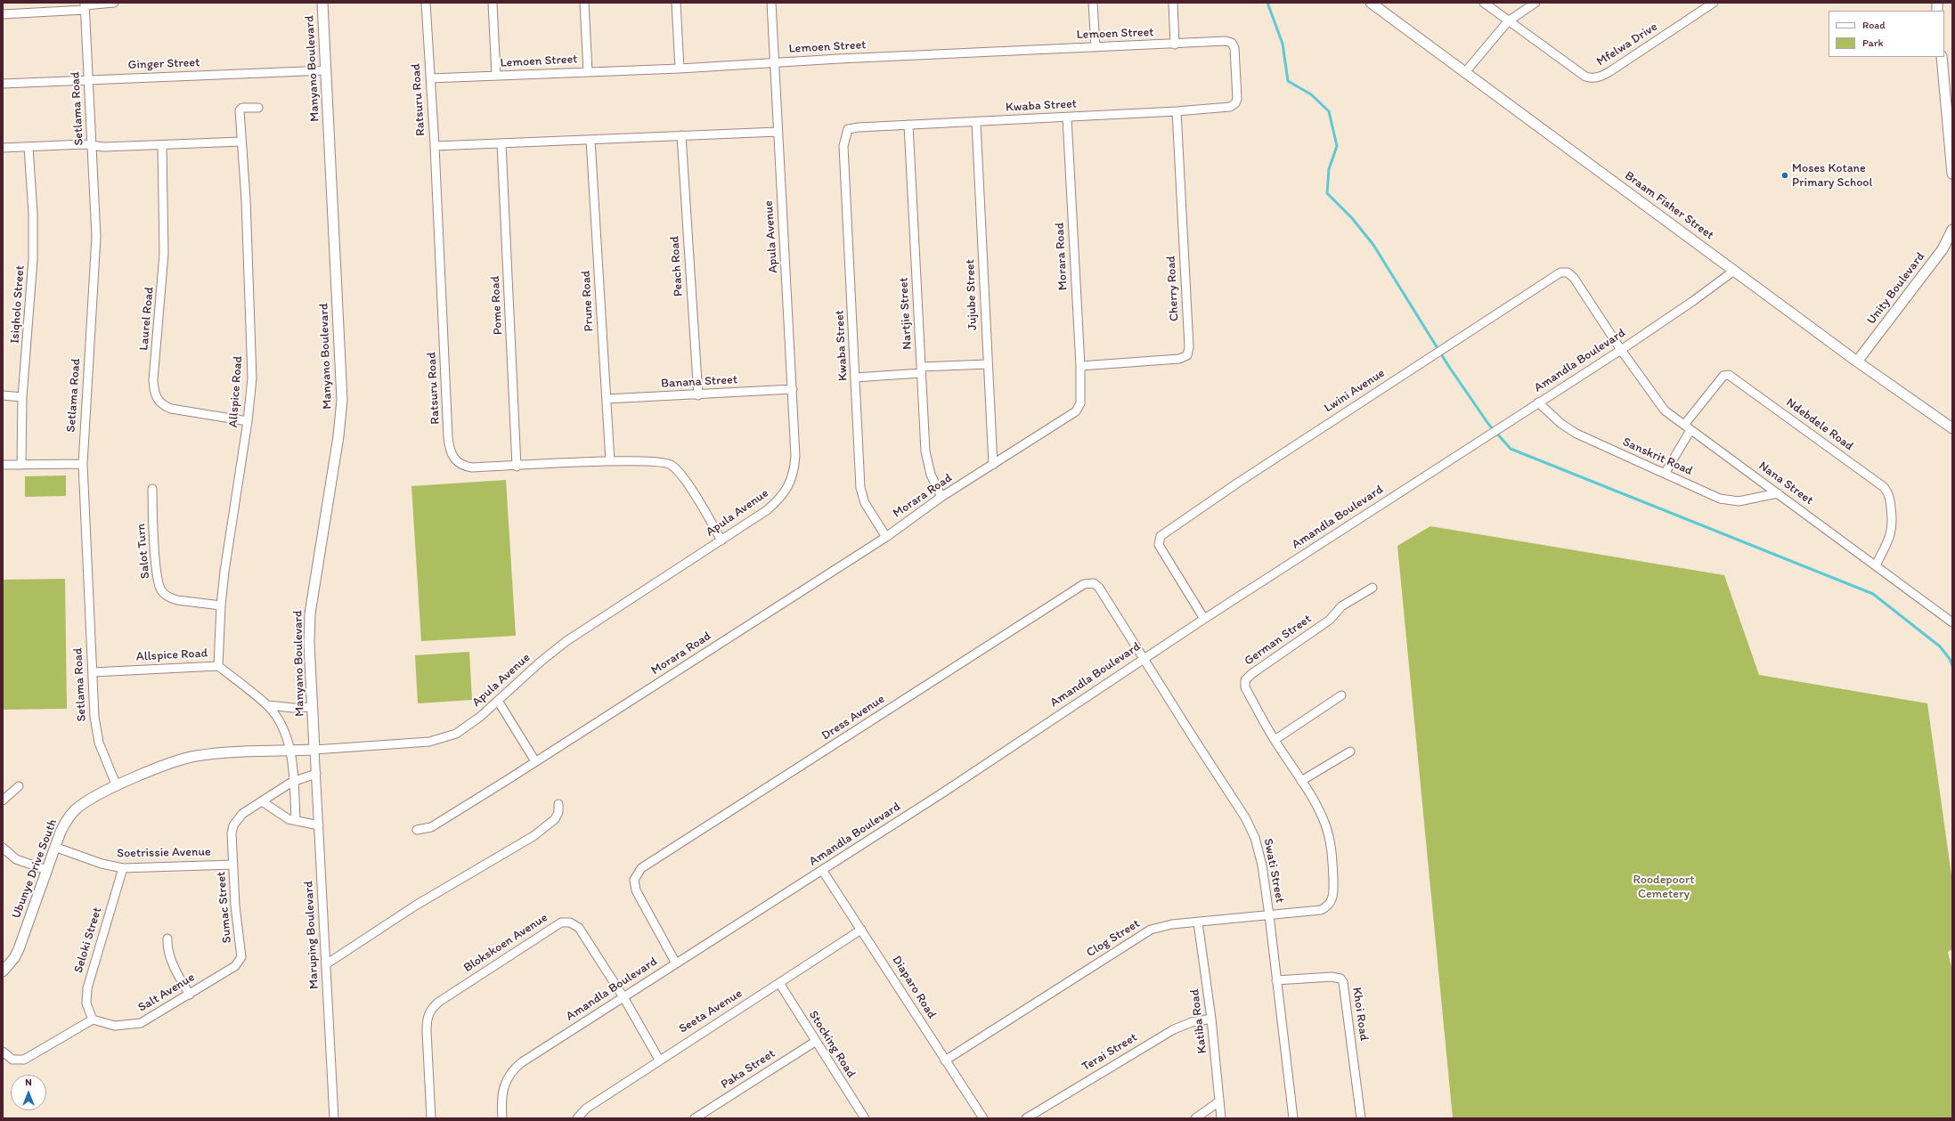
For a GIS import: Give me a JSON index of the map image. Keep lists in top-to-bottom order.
{
  "streets": {
    "street": [
      "Lemoen Street",
      "Mfelwa Drive",
      "Ginger Street",
      "Manyano Boulevard",
      "Ratsuru Road",
      "Kwaba Street",
      "Setlama Road",
      "Braam Fisher Street",
      "Apula Avenue",
      "Morara Road",
      "Peach Road",
      "Cherry Road",
      "Unity Boulevard",
      "Jujube Street",
      "Prune Road",
      "Isiqholo Street",
      "Pome Road",
      "Nartjie Street",
      "Laurel Road",
      "Amandla Boulevard",
      "Banana Street",
      "Lwini Avenue",
      "Allspice Road",
      "Ndebdele Road",
      "Sanskrit Road",
      "Nana Street",
      "Salot Turn",
      "German Street",
      "Dress Avenue",
      "Soetrissie Avenue",
      "Ubunye Drive South",
      "Swati Street",
      "Sumac Street",
      "Maruping Boulevard",
      "Clog Street",
      "Seloki Street",
      "Blokskoen Avenue",
      "Diaparo Road",
      "Salt Avenue",
      "Seeta Avenue",
      "Khoi Road",
      "Katiba Road",
      "Stocking Road",
      "Terai Street",
      "Paka Street"
    ]
  },
  "crossings": [
    ["Lemoen Street", "Ratsuru Road"],
    ["Lemoen Street", "Kwaba Street"],
    ["Lemoen Street", "Apula Avenue"],
    ["Ginger Street", "Manyano Boulevard"],
    ["Ginger Street", "Setlama Road"],
    ["Manyano Boulevard", "Apula Avenue"],
    ["Manyano Boulevard", "Ubunye Drive South"],
    ["Manyano Boulevard", "Maruping Boulevard"],
    ["Ratsuru Road", "Apula Avenue"],
    ["Ratsuru Road", "Prune Road"],
    ["Ratsuru Road", "Pome Road"],
    ["Kwaba Street", "Morara Road"],
    ["Kwaba Street", "Cherry Road"],
    ["Kwaba Street", "Jujube Street"],
    ["Kwaba Street", "Nartjie Street"],
    ["Setlama Road", "Allspice Road"],
    ["Setlama Road", "Ubunye Drive South"],
    ["Braam Fisher Street", "Unity Boulevard"],
    ["Braam Fisher Street", "Amandla Boulevard"],
    ["Apula Avenue", "Banana Street"],
    ["Apula Avenue", "Ubunye Drive South"],
    ["Apula Avenue", "Maruping Boulevard"],
    ["Morara Road", "Cherry Road"],
    ["Morara Road", "Jujube Street"],
    ["Morara Road", "Nartjie Street"],
    ["Peach Road", "Banana Street"],
    ["Prune Road", "Banana Street"],
    ["Laurel Road", "Allspice Road"],
    ["Amandla Boulevard", "Lwini Avenue"],
    ["Amandla Boulevard", "Sanskrit Road"],
    ["Amandla Boulevard", "Nana Street"],
    ["Amandla Boulevard", "Dress Avenue"],
    ["Amandla Boulevard", "Swati Street"],
    ["Amandla Boulevard", "Blokskoen Avenue"],
    ["Amandla Boulevard", "Diaparo Road"],
    ["Lwini Avenue", "Nana Street"],
    ["Allspice Road", "Salot Turn"],
    ["Ndebdele Road", "Sanskrit Road"],
    ["Ndebdele Road", "Nana Street"],
    ["Sanskrit Road", "Nana Street"],
    ["German Street", "Clog Street"],
    ["Dress Avenue", "Swati Street"],
    ["Soetrissie Avenue", "Ubunye Drive South"],
    ["Soetrissie Avenue", "Sumac Street"],
    ["Soetrissie Avenue", "Seloki Street"],
    ["Ubunye Drive South", "Maruping Boulevard"],
    ["Swati Street", "Clog Street"],
    ["Swati Street", "Khoi Road"],
    ["Sumac Street", "Salt Avenue"],
    ["Clog Street", "Diaparo Road"],
    ["Clog Street", "Katiba Road"],
    ["Seloki Street", "Salt Avenue"],
    ["Blokskoen Avenue", "Seeta Avenue"],
    ["Diaparo Road", "Seeta Avenue"],
    ["Seeta Avenue", "Stocking Road"],
    ["Katiba Road", "Terai Street"],
    ["Stocking Road", "Paka Street"]
  ],
  "parks": ["Roodepoort Cemetery"],
  "places": ["Moses Kotane Primary School"],
  "legend": ["Road", "Park"],
  "north": "top"
}
